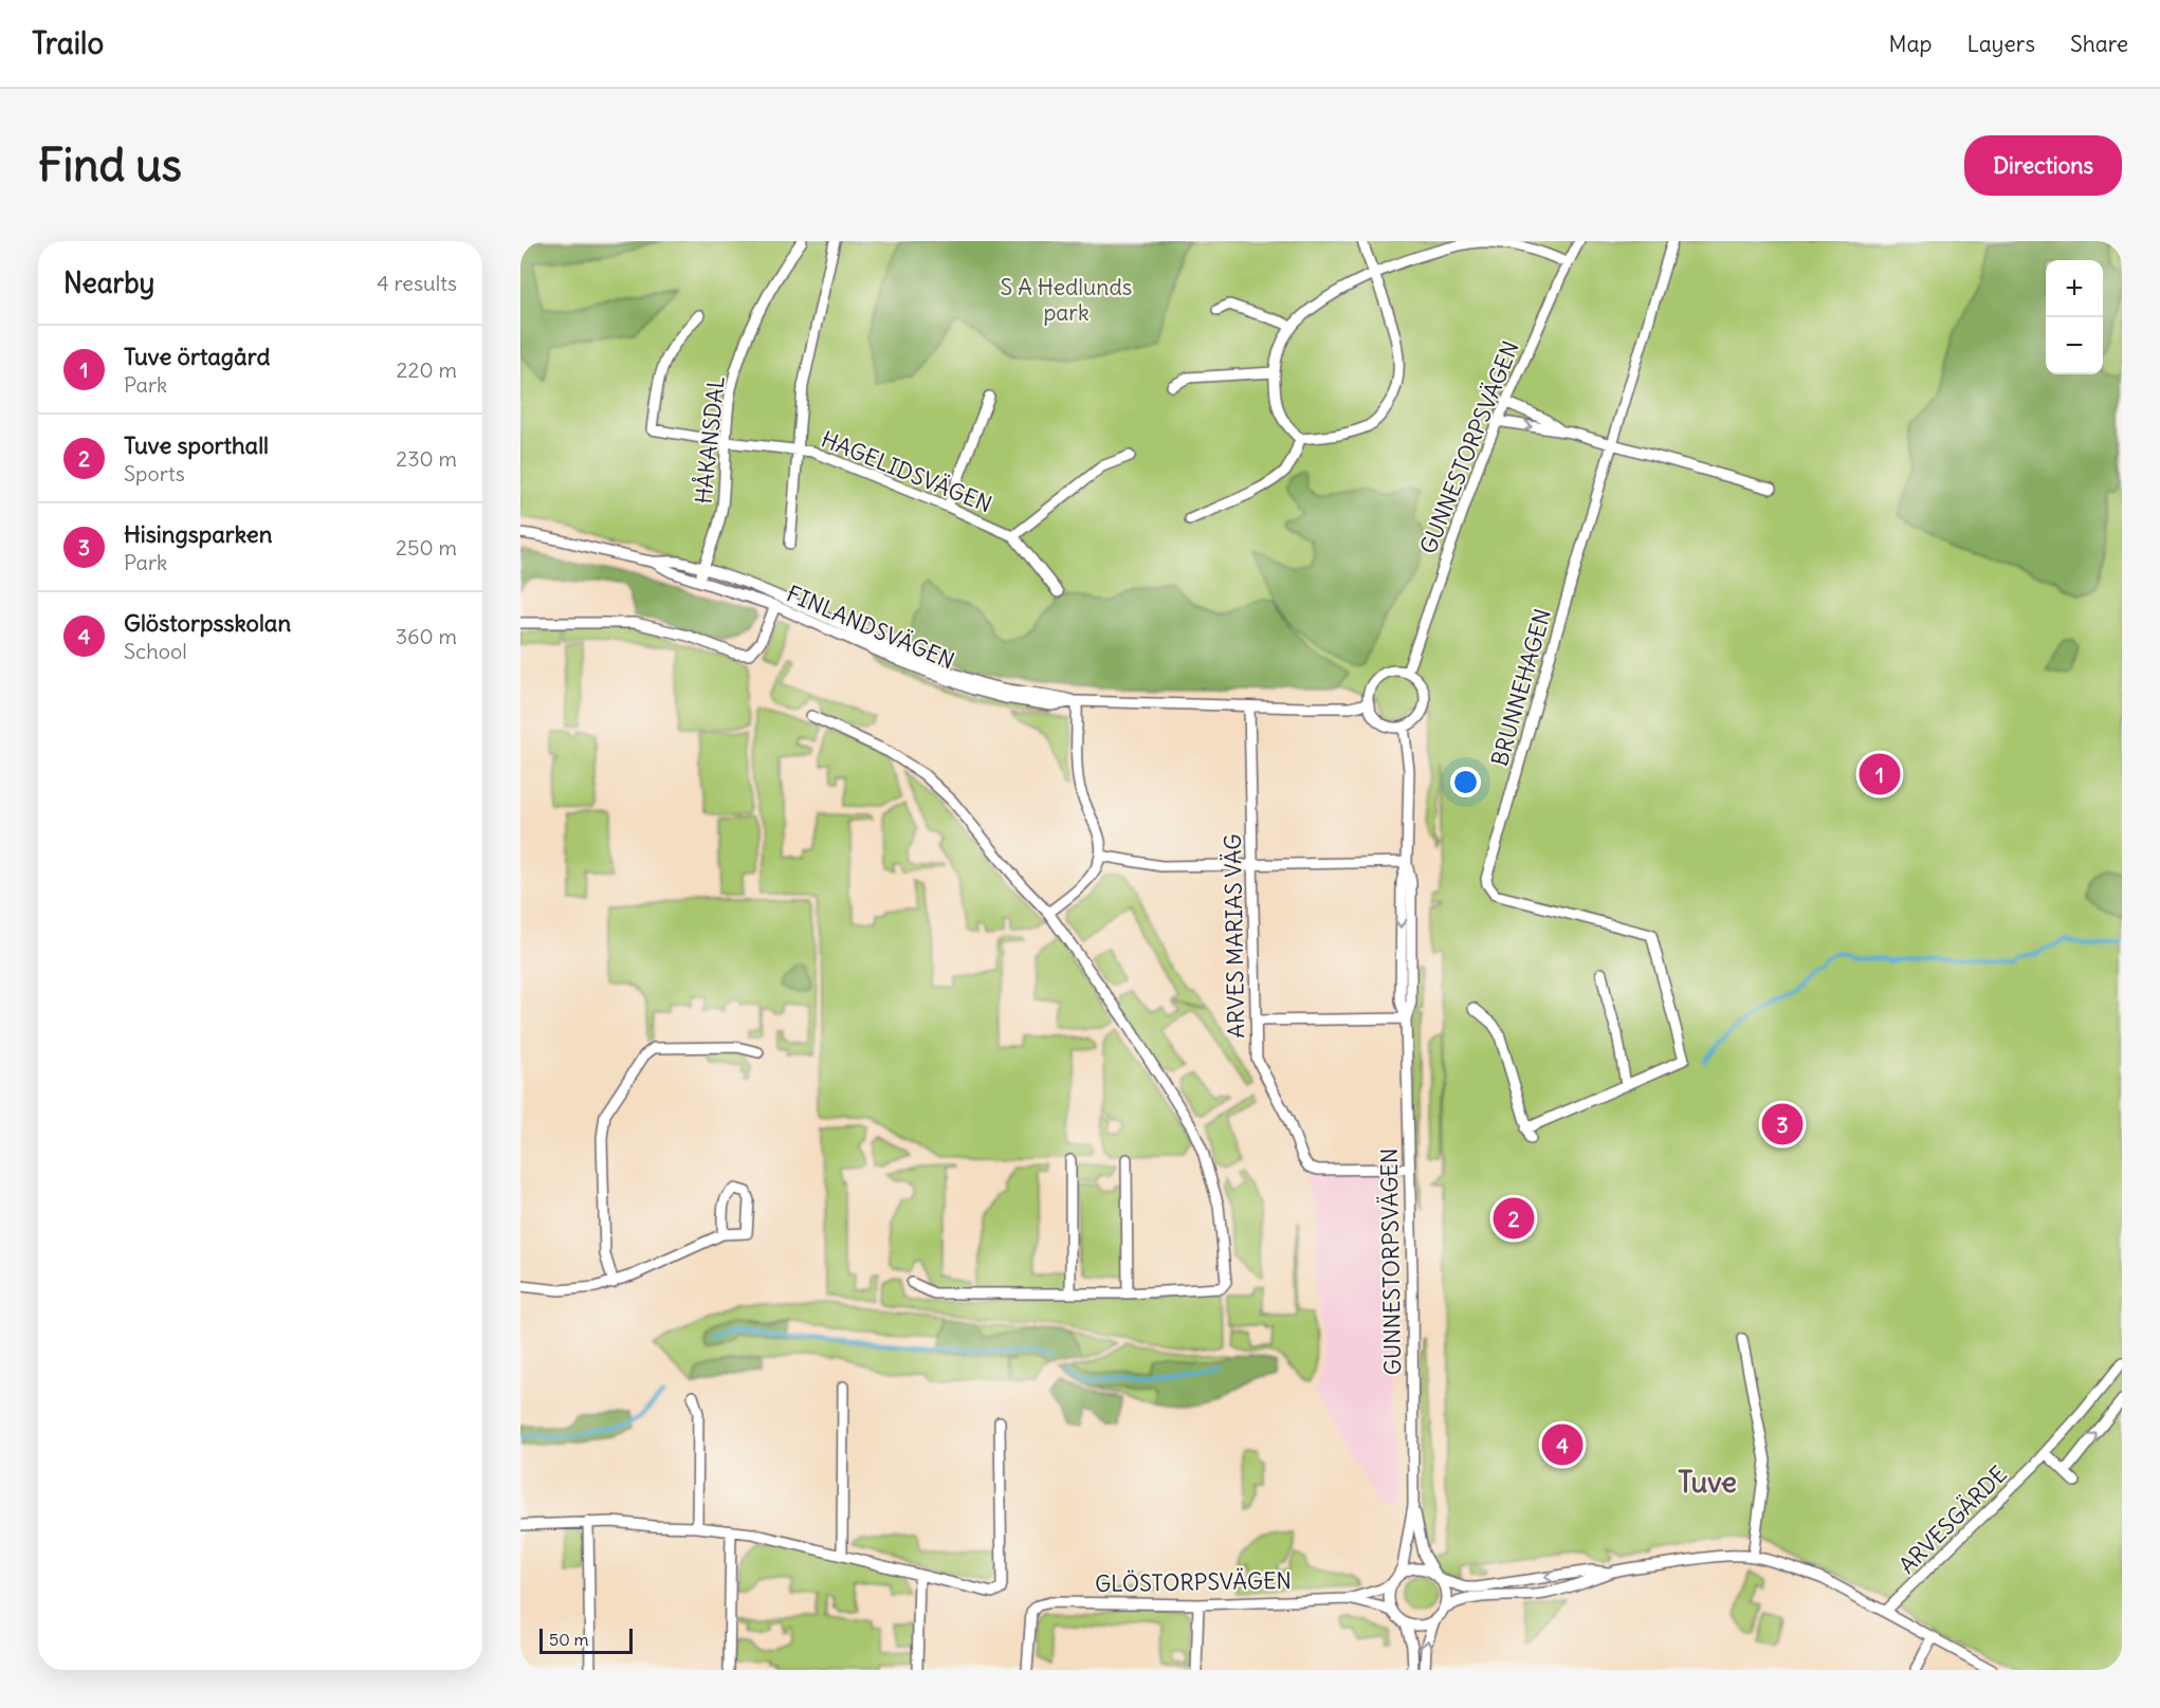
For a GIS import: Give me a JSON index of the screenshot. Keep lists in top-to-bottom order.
{
  "streets": {
    "street": [
      "HÅKANSDAL",
      "GUNNESTORPSVÄGEN",
      "HAGELIDSVÄGEN",
      "FINLANDSVÄGEN",
      "BRUNNEHAGEN",
      "ARVES MARIAS VÄG",
      "ARVESGÄRDE",
      "GLÖSTORPSVÄGEN"
    ]
  },
  "crossings": [
    ["HÅKANSDAL", "HAGELIDSVÄGEN"],
    ["HÅKANSDAL", "FINLANDSVÄGEN"],
    ["GUNNESTORPSVÄGEN", "FINLANDSVÄGEN"],
    ["GUNNESTORPSVÄGEN", "ARVES MARIAS VÄG"],
    ["GUNNESTORPSVÄGEN", "GLÖSTORPSVÄGEN"],
    ["FINLANDSVÄGEN", "ARVES MARIAS VÄG"]
  ],
  "districts": ["Tuve"],
  "parks": ["S A Hedlunds park"],
  "scale_bar": "50 m",
  "page": {
    "header": "Trailo",
    "nav": ["Map", "Layers", "Share"],
    "buttons": "Directions",
    "title": "Find us",
    "heading": ["Nearby", "4 results"],
    "map_buttons": ["+", "−"],
    "list": [
      {
        "mark": "1",
        "name": "Tuve örtagård",
        "note": "Park",
        "value": "220 m"
      },
      {
        "mark": "2",
        "name": "Tuve sporthall",
        "note": "Sports",
        "value": "230 m"
      },
      {
        "mark": "3",
        "name": "Hisingsparken",
        "note": "Park",
        "value": "250 m"
      },
      {
        "mark": "4",
        "name": "Glöstorpsskolan",
        "note": "School",
        "value": "360 m"
      }
    ],
    "pins": [
      "1",
      "3",
      "2",
      "4"
    ],
    "scale": "50 m"
  }
}
